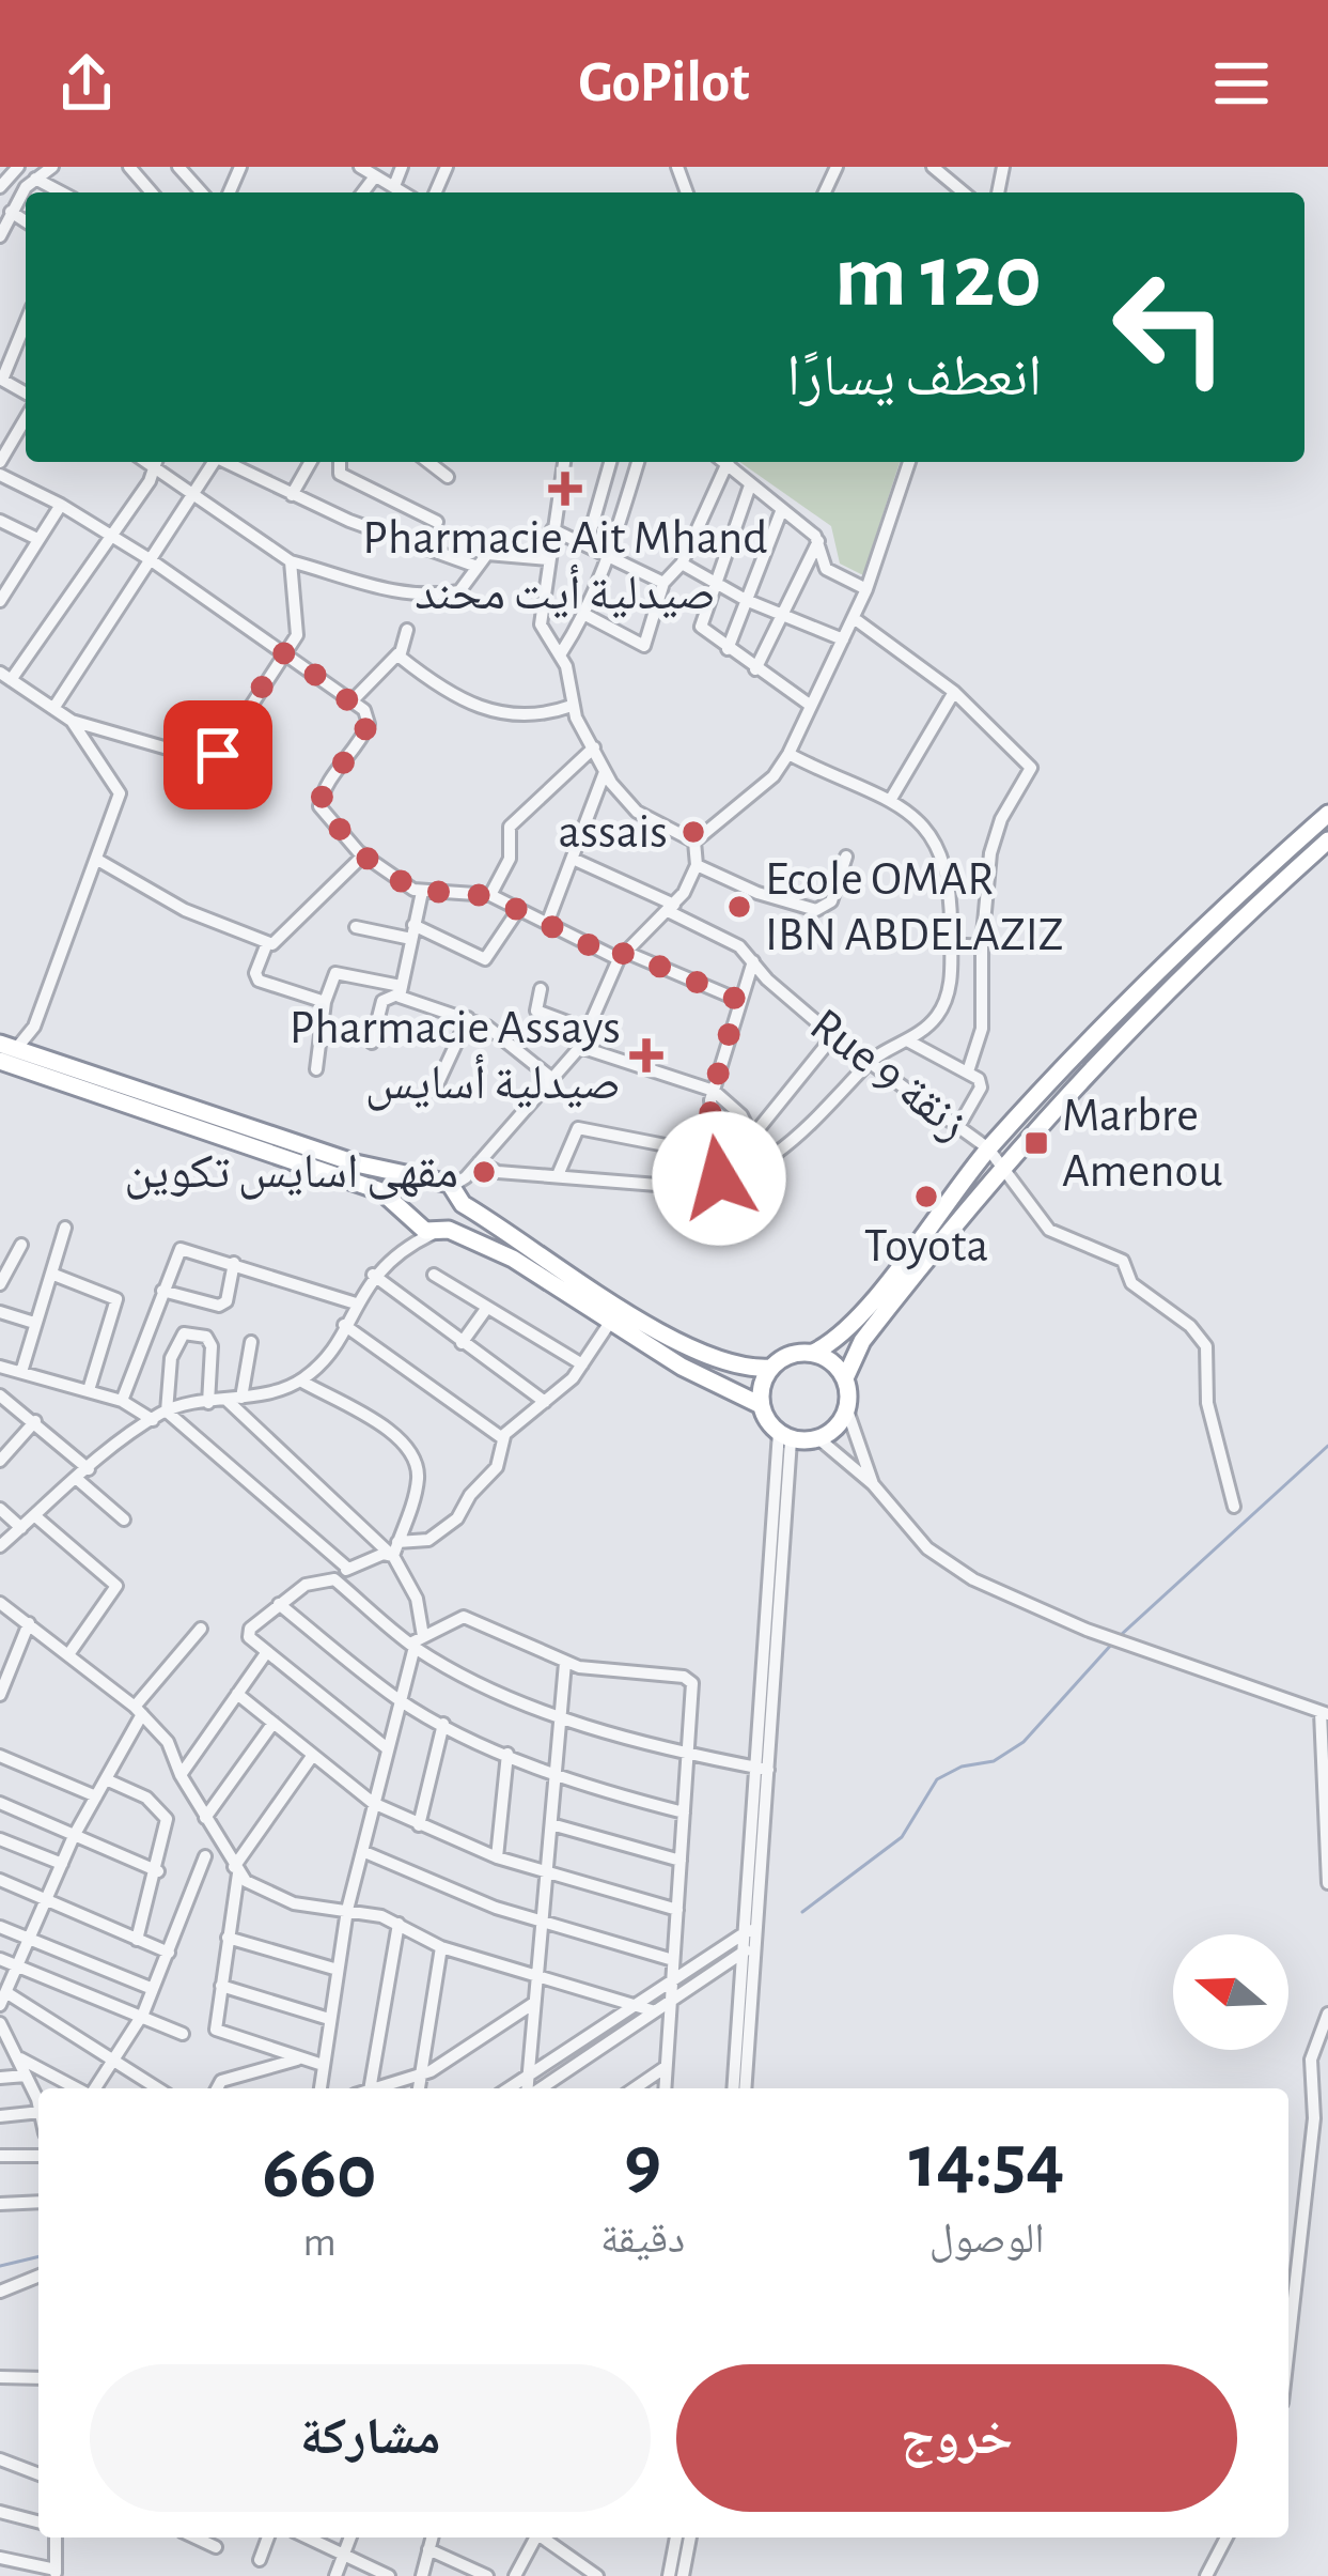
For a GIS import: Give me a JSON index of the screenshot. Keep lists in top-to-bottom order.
{
  "streets": {
    "street": ["Rue 9 زنقة"]
  },
  "places": {
    "health": ["Pharmacie Ait Mhand صيدلية أيت محند", "Pharmacie Assays صيدلية أسايس"],
    "other": [
      "assais",
      "Ecole OMAR IBN ABDELAZIZ",
      "مقهى اسايس تكوين",
      "Toyota"
    ],
    "transit": ["Marbre Amenou"]
  },
  "north": "left",
  "page": {
    "header": "GoPilot",
    "turn": ["120 m", "انعطف يسارًا"],
    "eta": [
      "14:54",
      "الوصول",
      "9",
      "دقيقة",
      "660",
      "m"
    ],
    "buttons": ["خروج", "مشاركة"]
  }
}
